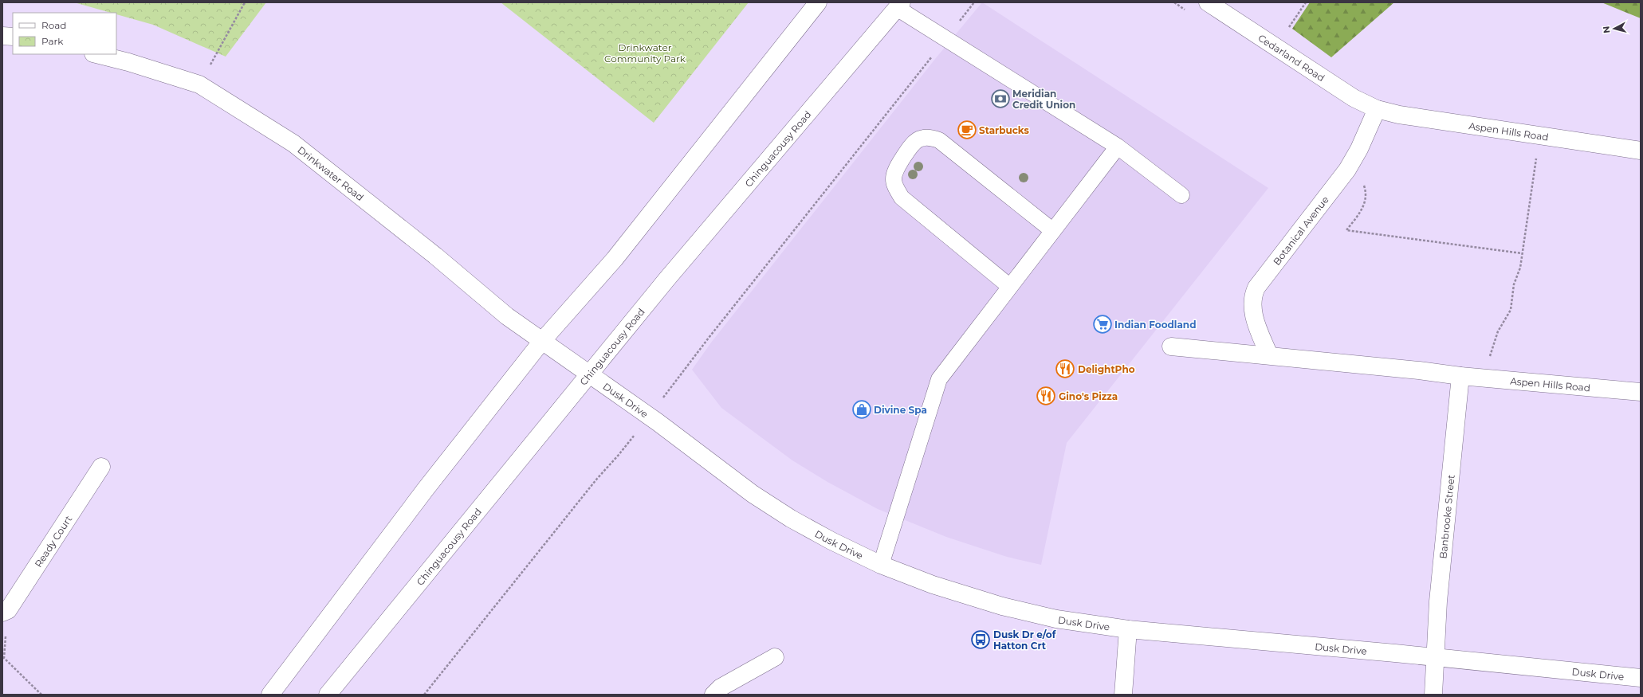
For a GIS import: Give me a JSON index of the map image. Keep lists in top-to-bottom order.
{
  "streets": {
    "street": [
      "Cedarland Road",
      "Aspen Hills Road",
      "Chinguacousy Road",
      "Drinkwater Road",
      "Botanical Avenue",
      "Dusk Drive",
      "Banbrooke Street",
      "Ready Court"
    ]
  },
  "crossings": [
    ["Cedarland Road", "Aspen Hills Road"],
    ["Cedarland Road", "Botanical Avenue"],
    ["Aspen Hills Road", "Botanical Avenue"],
    ["Aspen Hills Road", "Banbrooke Street"],
    ["Chinguacousy Road", "Drinkwater Road"],
    ["Chinguacousy Road", "Dusk Drive"],
    ["Drinkwater Road", "Dusk Drive"],
    ["Dusk Drive", "Banbrooke Street"]
  ],
  "parks": ["Drinkwater Community Park"],
  "places": {
    "bank": ["Meridian Credit Union"],
    "cafe": ["Starbucks"],
    "supermarket": ["Indian Foodland"],
    "restaurant": ["DelightPho", "Gino's Pizza"],
    "shop": ["Divine Spa"],
    "bus stop": ["Dusk Dr e/of Hatton Crt"]
  },
  "legend": ["Road", "Park"],
  "north": "left"
}
